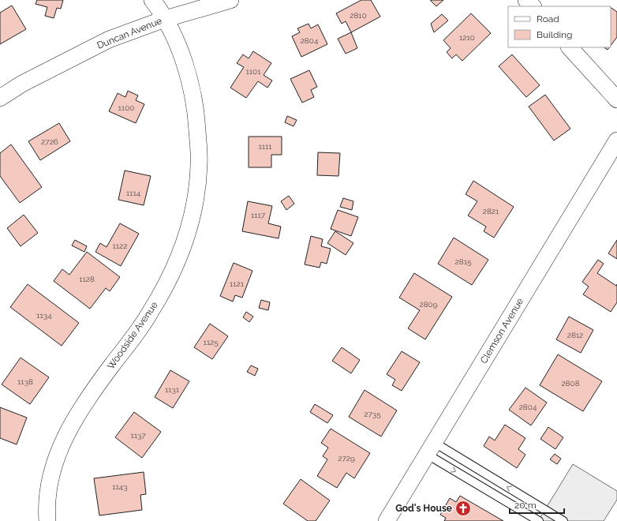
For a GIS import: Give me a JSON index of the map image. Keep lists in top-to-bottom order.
{
  "streets": {
    "street": ["Duncan Avenue", "Clemson Avenue", "Woodside Avenue"]
  },
  "crossings": [
    ["Duncan Avenue", "Woodside Avenue"]
  ],
  "places": {
    "church": ["God's House"]
  },
  "house_numbers": [
    "2810",
    "1210",
    "2804",
    "1101",
    "1100",
    "2726",
    "1111",
    "1114",
    "2821",
    "1117",
    "1122",
    "2815",
    "1128",
    "1121",
    "2809",
    "1134",
    "2812",
    "1125",
    "1138",
    "2808",
    "1131",
    "2804",
    "2735",
    "1137",
    "2729",
    "1143"
  ],
  "legend": ["Road", "Building"],
  "scale_bar": "20 m"
}
